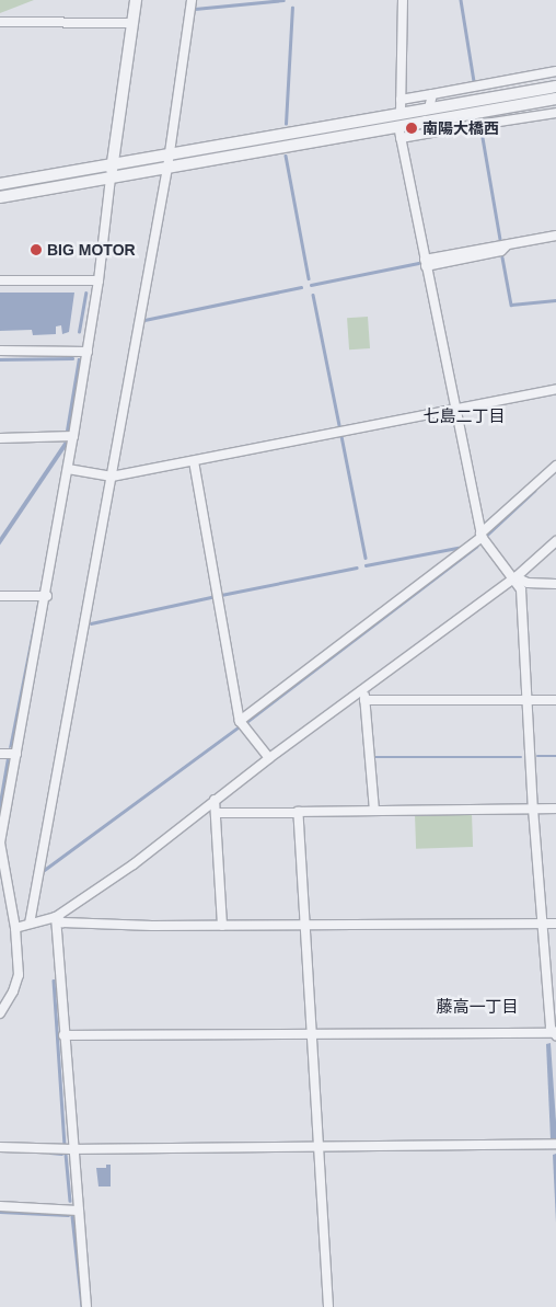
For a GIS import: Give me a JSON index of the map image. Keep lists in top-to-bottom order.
{
  "districts": ["七島二丁目", "藤高一丁目"],
  "places": ["南陽大橋西", "BIG MOTOR"]
}
